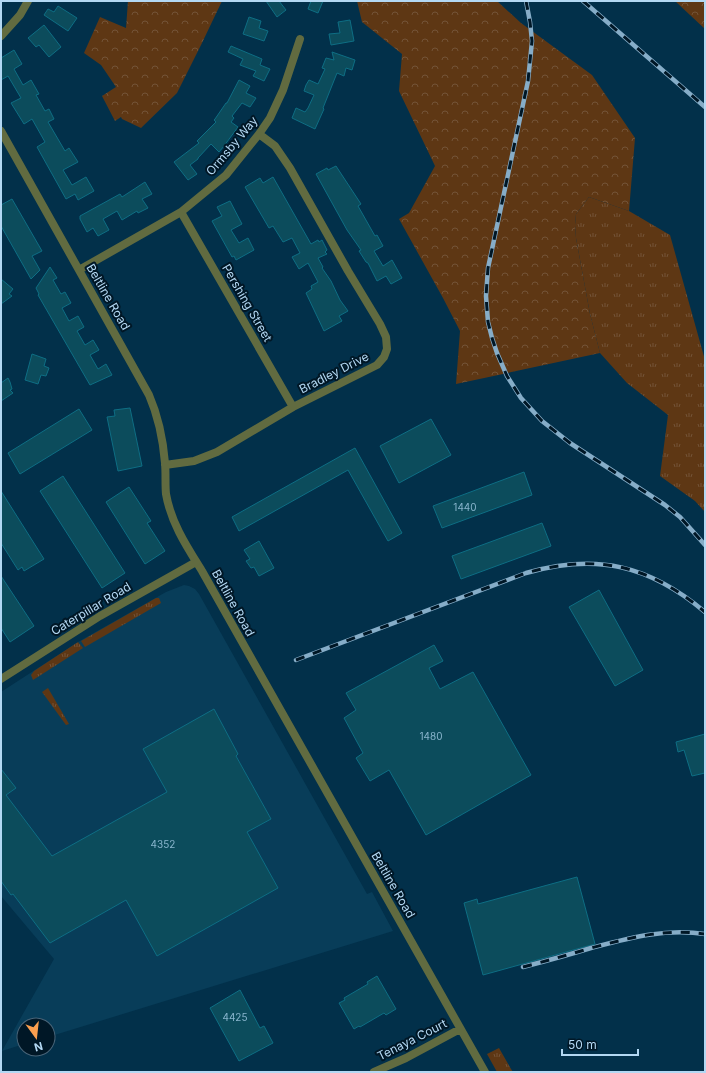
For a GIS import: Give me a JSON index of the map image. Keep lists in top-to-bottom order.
{
  "streets": {
    "street": [
      "Ormsby Way",
      "Beltline Road",
      "Pershing Street",
      "Bradley Drive",
      "Caterpillar Road",
      "Tenaya Court"
    ]
  },
  "crossings": [
    ["Ormsby Way", "Beltline Road"],
    ["Ormsby Way", "Pershing Street"],
    ["Ormsby Way", "Bradley Drive"],
    ["Beltline Road", "Bradley Drive"],
    ["Beltline Road", "Caterpillar Road"],
    ["Beltline Road", "Tenaya Court"],
    ["Pershing Street", "Bradley Drive"]
  ],
  "house_numbers": [
    "1440",
    "1480",
    "4352",
    "4425"
  ],
  "scale_bar": "50 m",
  "north": "bottom"
}
